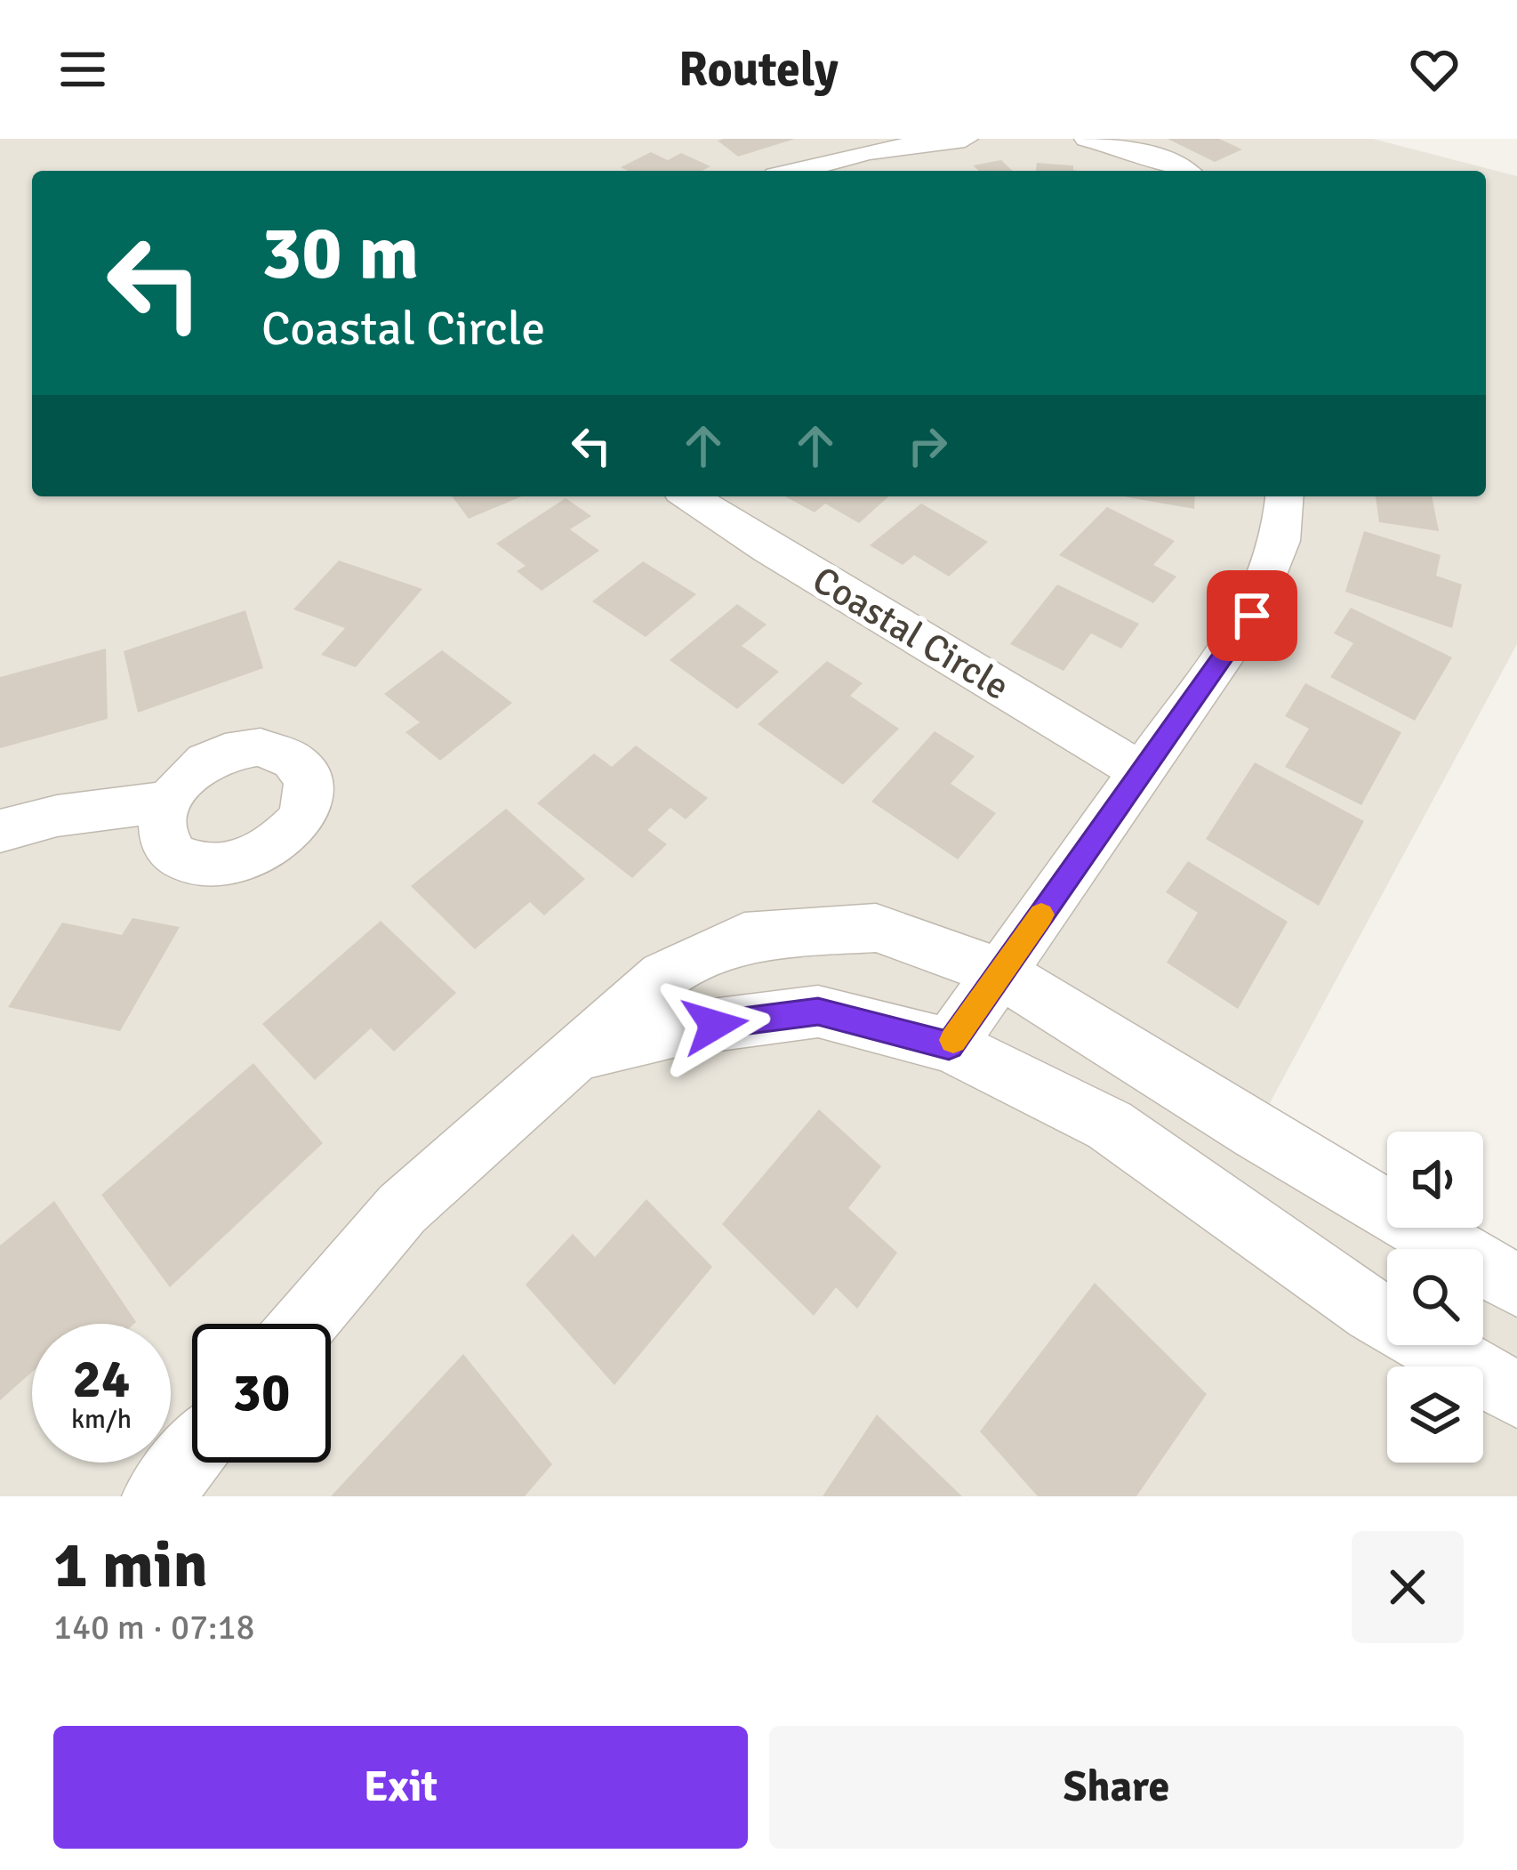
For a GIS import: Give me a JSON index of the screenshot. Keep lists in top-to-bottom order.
{
  "streets": {
    "street": ["Coastal Circle"]
  },
  "page": {
    "header": "Routely",
    "turn": ["30 m", "Coastal Circle"],
    "speed": "24 km/h",
    "limit": "30",
    "heading": ["1 min", "140 m · 07:18"],
    "buttons": ["Exit", "Share"]
  }
}
